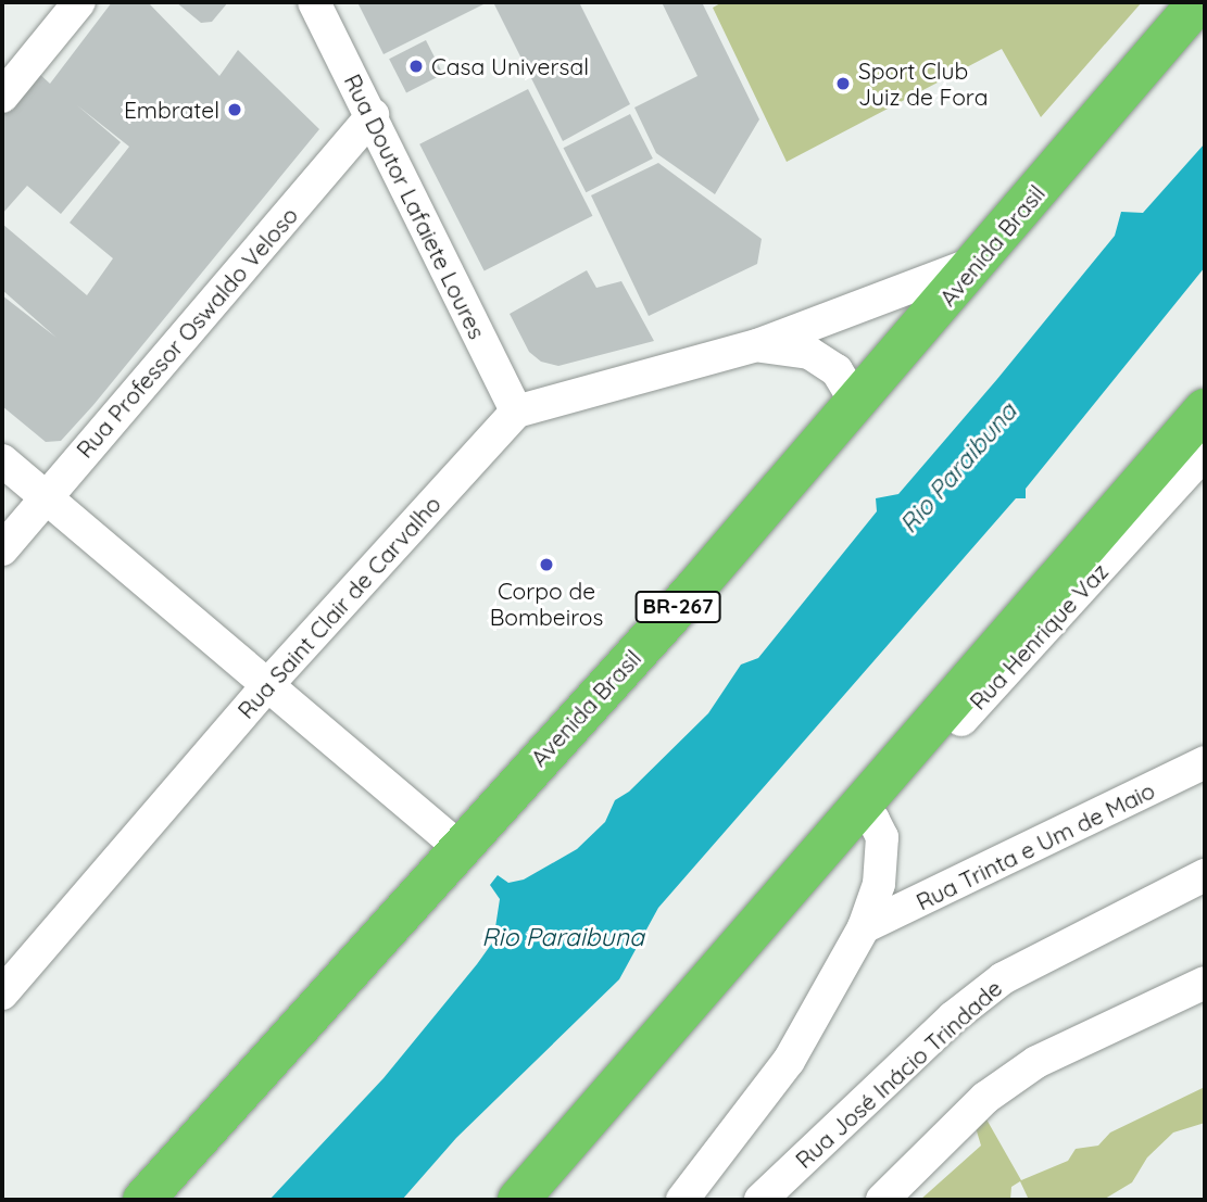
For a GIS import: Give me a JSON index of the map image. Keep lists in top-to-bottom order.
{
  "streets": {
    "highway": ["Avenida Brasil", "BR-267"],
    "street": [
      "Rua Doutor Lafaiete Loures",
      "Rua Professor Oswaldo Veloso",
      "Rua Saint Clair de Carvalho",
      "Rua Henrique Vaz",
      "Rua Trinta e Um de Maio",
      "Rua José Inácio Trindade"
    ]
  },
  "crossings": [
    ["Rua Doutor Lafaiete Loures", "Rua Professor Oswaldo Veloso"],
    ["Rua Doutor Lafaiete Loures", "Rua Saint Clair de Carvalho"]
  ],
  "water": ["Rio Paraibuna"],
  "places": [
    "Casa Universal",
    "Sport Club Juiz de Fora",
    "Embratel",
    "Corpo de Bombeiros"
  ]
}
